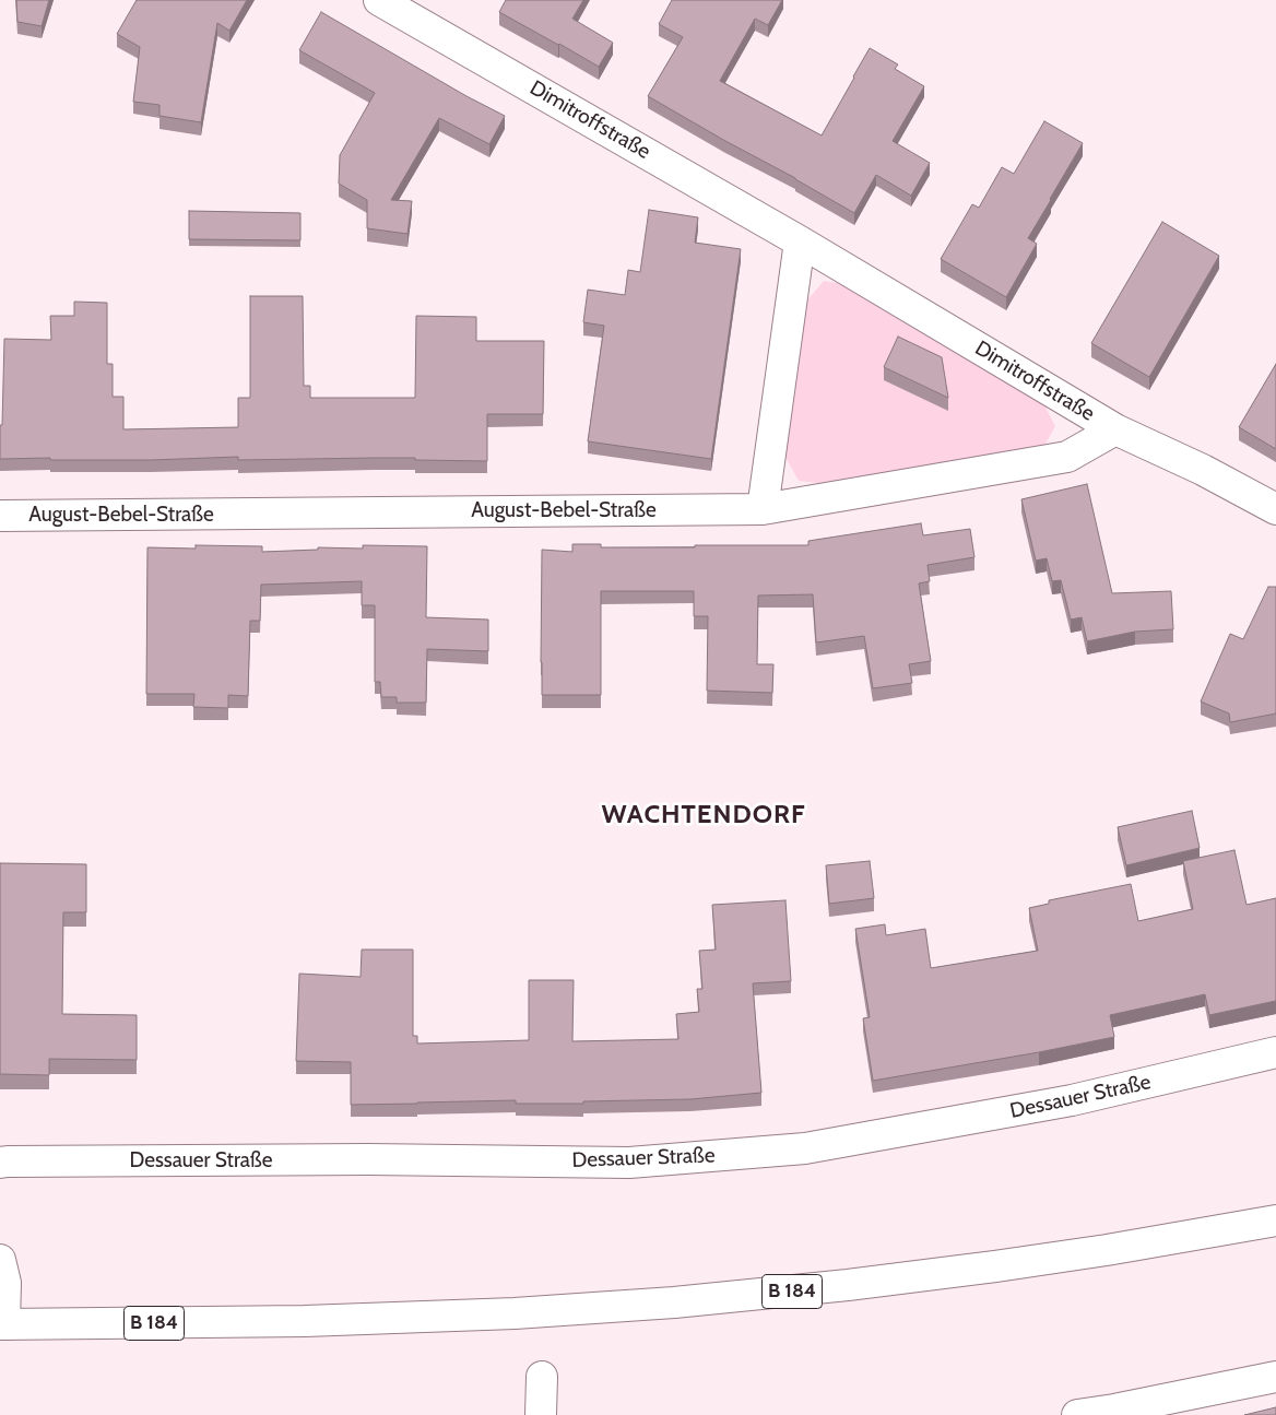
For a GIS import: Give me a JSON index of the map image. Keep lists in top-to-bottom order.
{
  "streets": {
    "street": [
      "Dimitroffstraße",
      "August-Bebel-Straße",
      "Dessauer Straße",
      "B 184"
    ]
  },
  "crossings": [
    ["Dimitroffstraße", "August-Bebel-Straße"]
  ],
  "districts": ["WACHTENDORF"]
}
